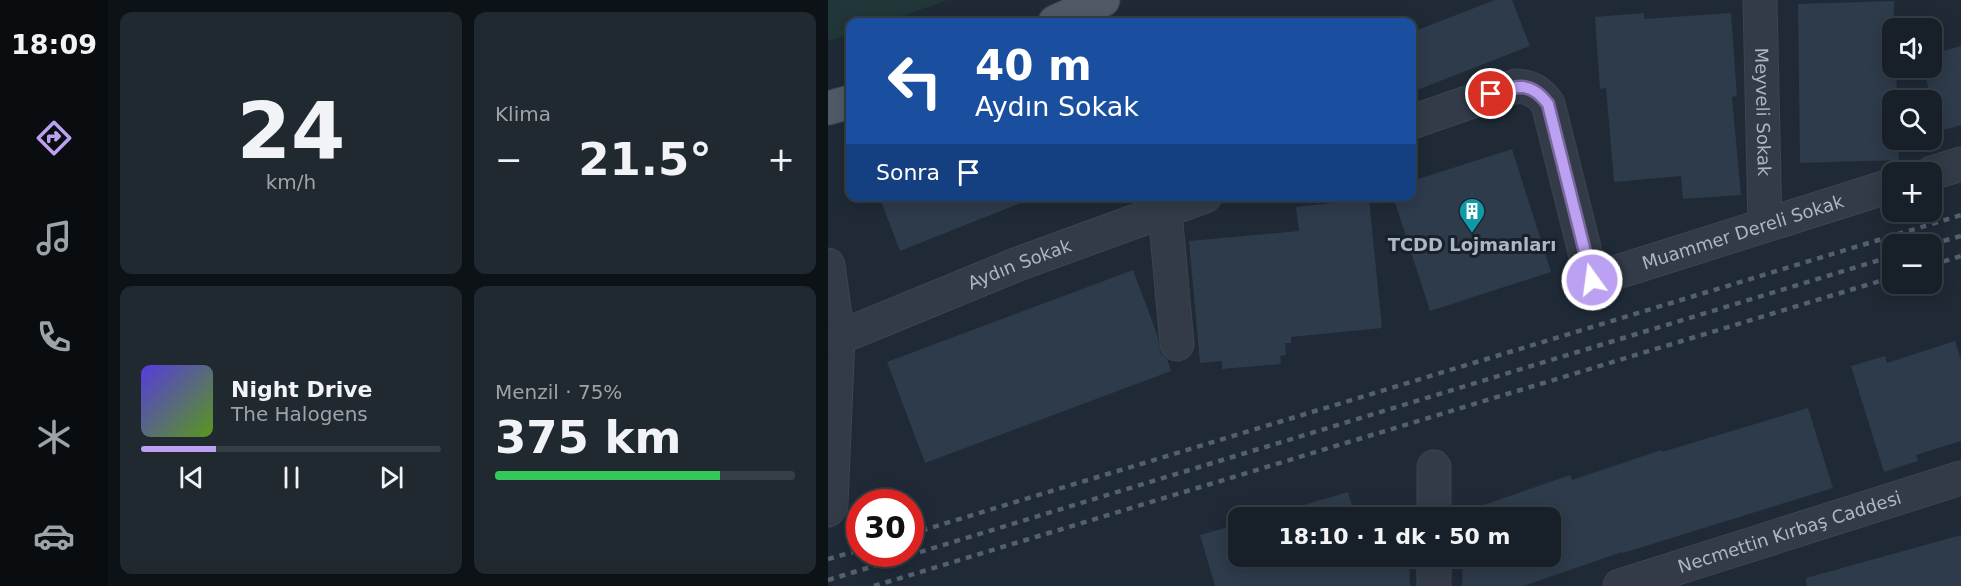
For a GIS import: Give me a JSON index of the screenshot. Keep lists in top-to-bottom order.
{
  "streets": {
    "street": [
      "Meyveli Sokak",
      "Muammer Dereli Sokak",
      "Aydın Sokak",
      "Necmettin Kırbaş Caddesi"
    ]
  },
  "crossings": [
    ["Meyveli Sokak", "Muammer Dereli Sokak"]
  ],
  "places": {
    "building": ["TCDD Lojmanları"]
  },
  "page": {
    "tabs": "18:09",
    "tile": [
      ["24", "km/h"],
      "Klima",
      ["Menzil · 75%", "375 km"]
    ],
    "map_buttons": ["+", "−"],
    "turn": ["40 m", "Aydın Sokak"],
    "heat": ["−", "21.5°", "+"],
    "then": "Sonra",
    "song": ["Night Drive", "The Halogens"],
    "limit": "30",
    "trip": "18:10 · 1 dk · 50 m"
  }
}
